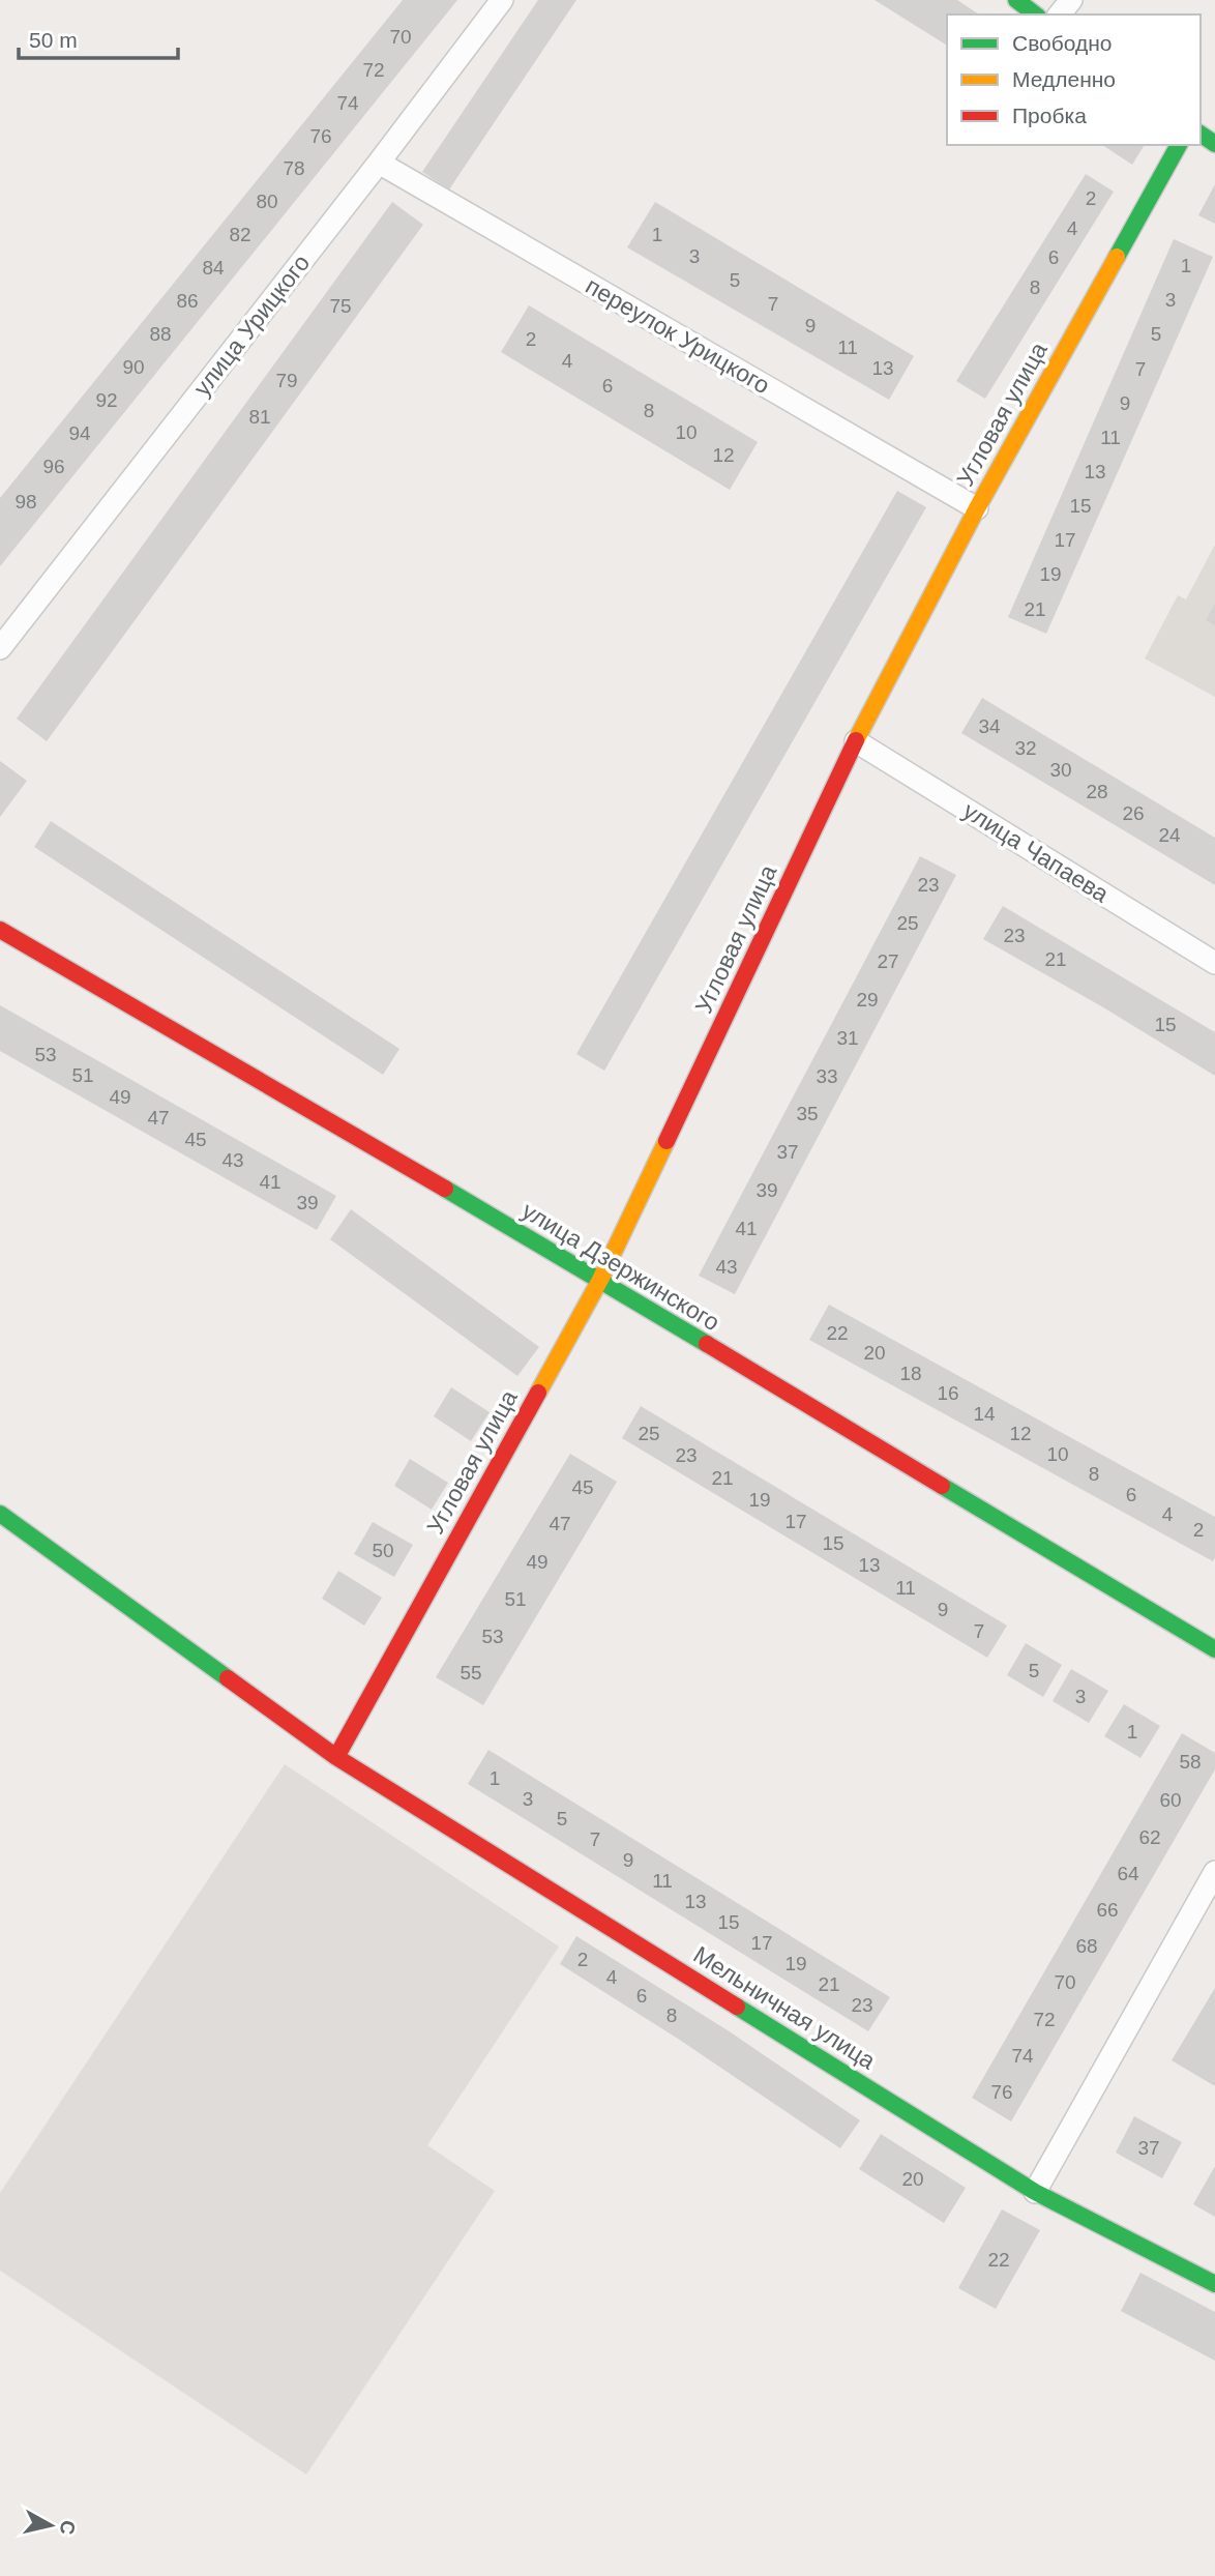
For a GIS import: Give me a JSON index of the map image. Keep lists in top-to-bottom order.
{
  "streets": {
    "street": [
      "улица Урицкого",
      "переулок Урицкого",
      "Угловая улица",
      "улица Чапаева",
      "улица Дзержинского",
      "Мельничная улица"
    ]
  },
  "crossings": [
    ["улица Урицкого", "переулок Урицкого"],
    ["переулок Урицкого", "Угловая улица"],
    ["Угловая улица", "улица Чапаева"],
    ["Угловая улица", "улица Дзержинского"],
    ["Угловая улица", "Мельничная улица"]
  ],
  "house_numbers": [
    "70",
    "72",
    "74",
    "76",
    "78",
    "2",
    "80",
    "4",
    "82",
    "1",
    "3",
    "6",
    "1",
    "84",
    "5",
    "8",
    "3",
    "86",
    "7",
    "75",
    "9",
    "88",
    "5",
    "2",
    "11",
    "4",
    "90",
    "13",
    "7",
    "79",
    "6",
    "92",
    "9",
    "8",
    "81",
    "10",
    "94",
    "11",
    "12",
    "96",
    "13",
    "98",
    "15",
    "17",
    "19",
    "21",
    "34",
    "32",
    "30",
    "28",
    "26",
    "24",
    "23",
    "25",
    "23",
    "21",
    "27",
    "29",
    "15",
    "31",
    "53",
    "51",
    "33",
    "49",
    "35",
    "47",
    "45",
    "37",
    "43",
    "41",
    "39",
    "39",
    "41",
    "43",
    "22",
    "20",
    "18",
    "16",
    "14",
    "25",
    "12",
    "10",
    "23",
    "8",
    "21",
    "45",
    "6",
    "19",
    "4",
    "17",
    "47",
    "2",
    "15",
    "50",
    "49",
    "13",
    "11",
    "51",
    "9",
    "7",
    "53",
    "5",
    "55",
    "3",
    "1",
    "58",
    "1",
    "3",
    "60",
    "5",
    "62",
    "7",
    "9",
    "64",
    "11",
    "13",
    "66",
    "15",
    "17",
    "68",
    "2",
    "19",
    "4",
    "70",
    "21",
    "6",
    "23",
    "8",
    "72",
    "74",
    "76",
    "37",
    "20",
    "22"
  ],
  "legend": ["Свободно", "Медленно", "Пробка"],
  "scale_bar": "50 m",
  "north": "right"
}
